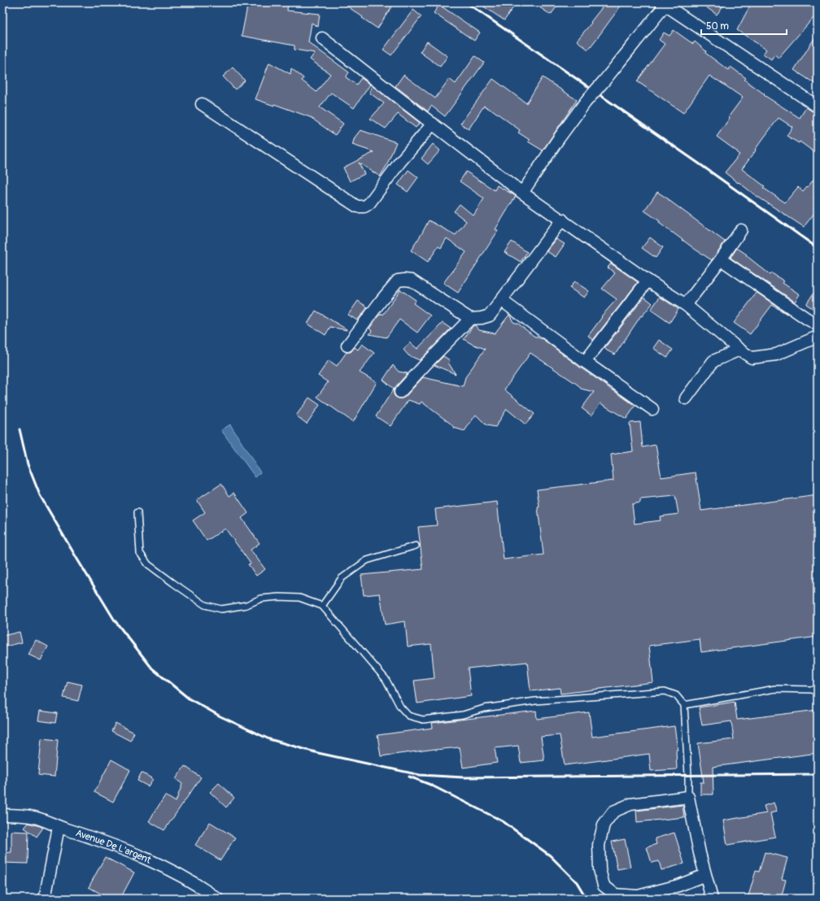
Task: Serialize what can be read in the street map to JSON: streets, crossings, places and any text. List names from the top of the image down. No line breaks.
{"streets":{"street":["Avenue De L'argent"]},"scale_bar":"50 m"}
